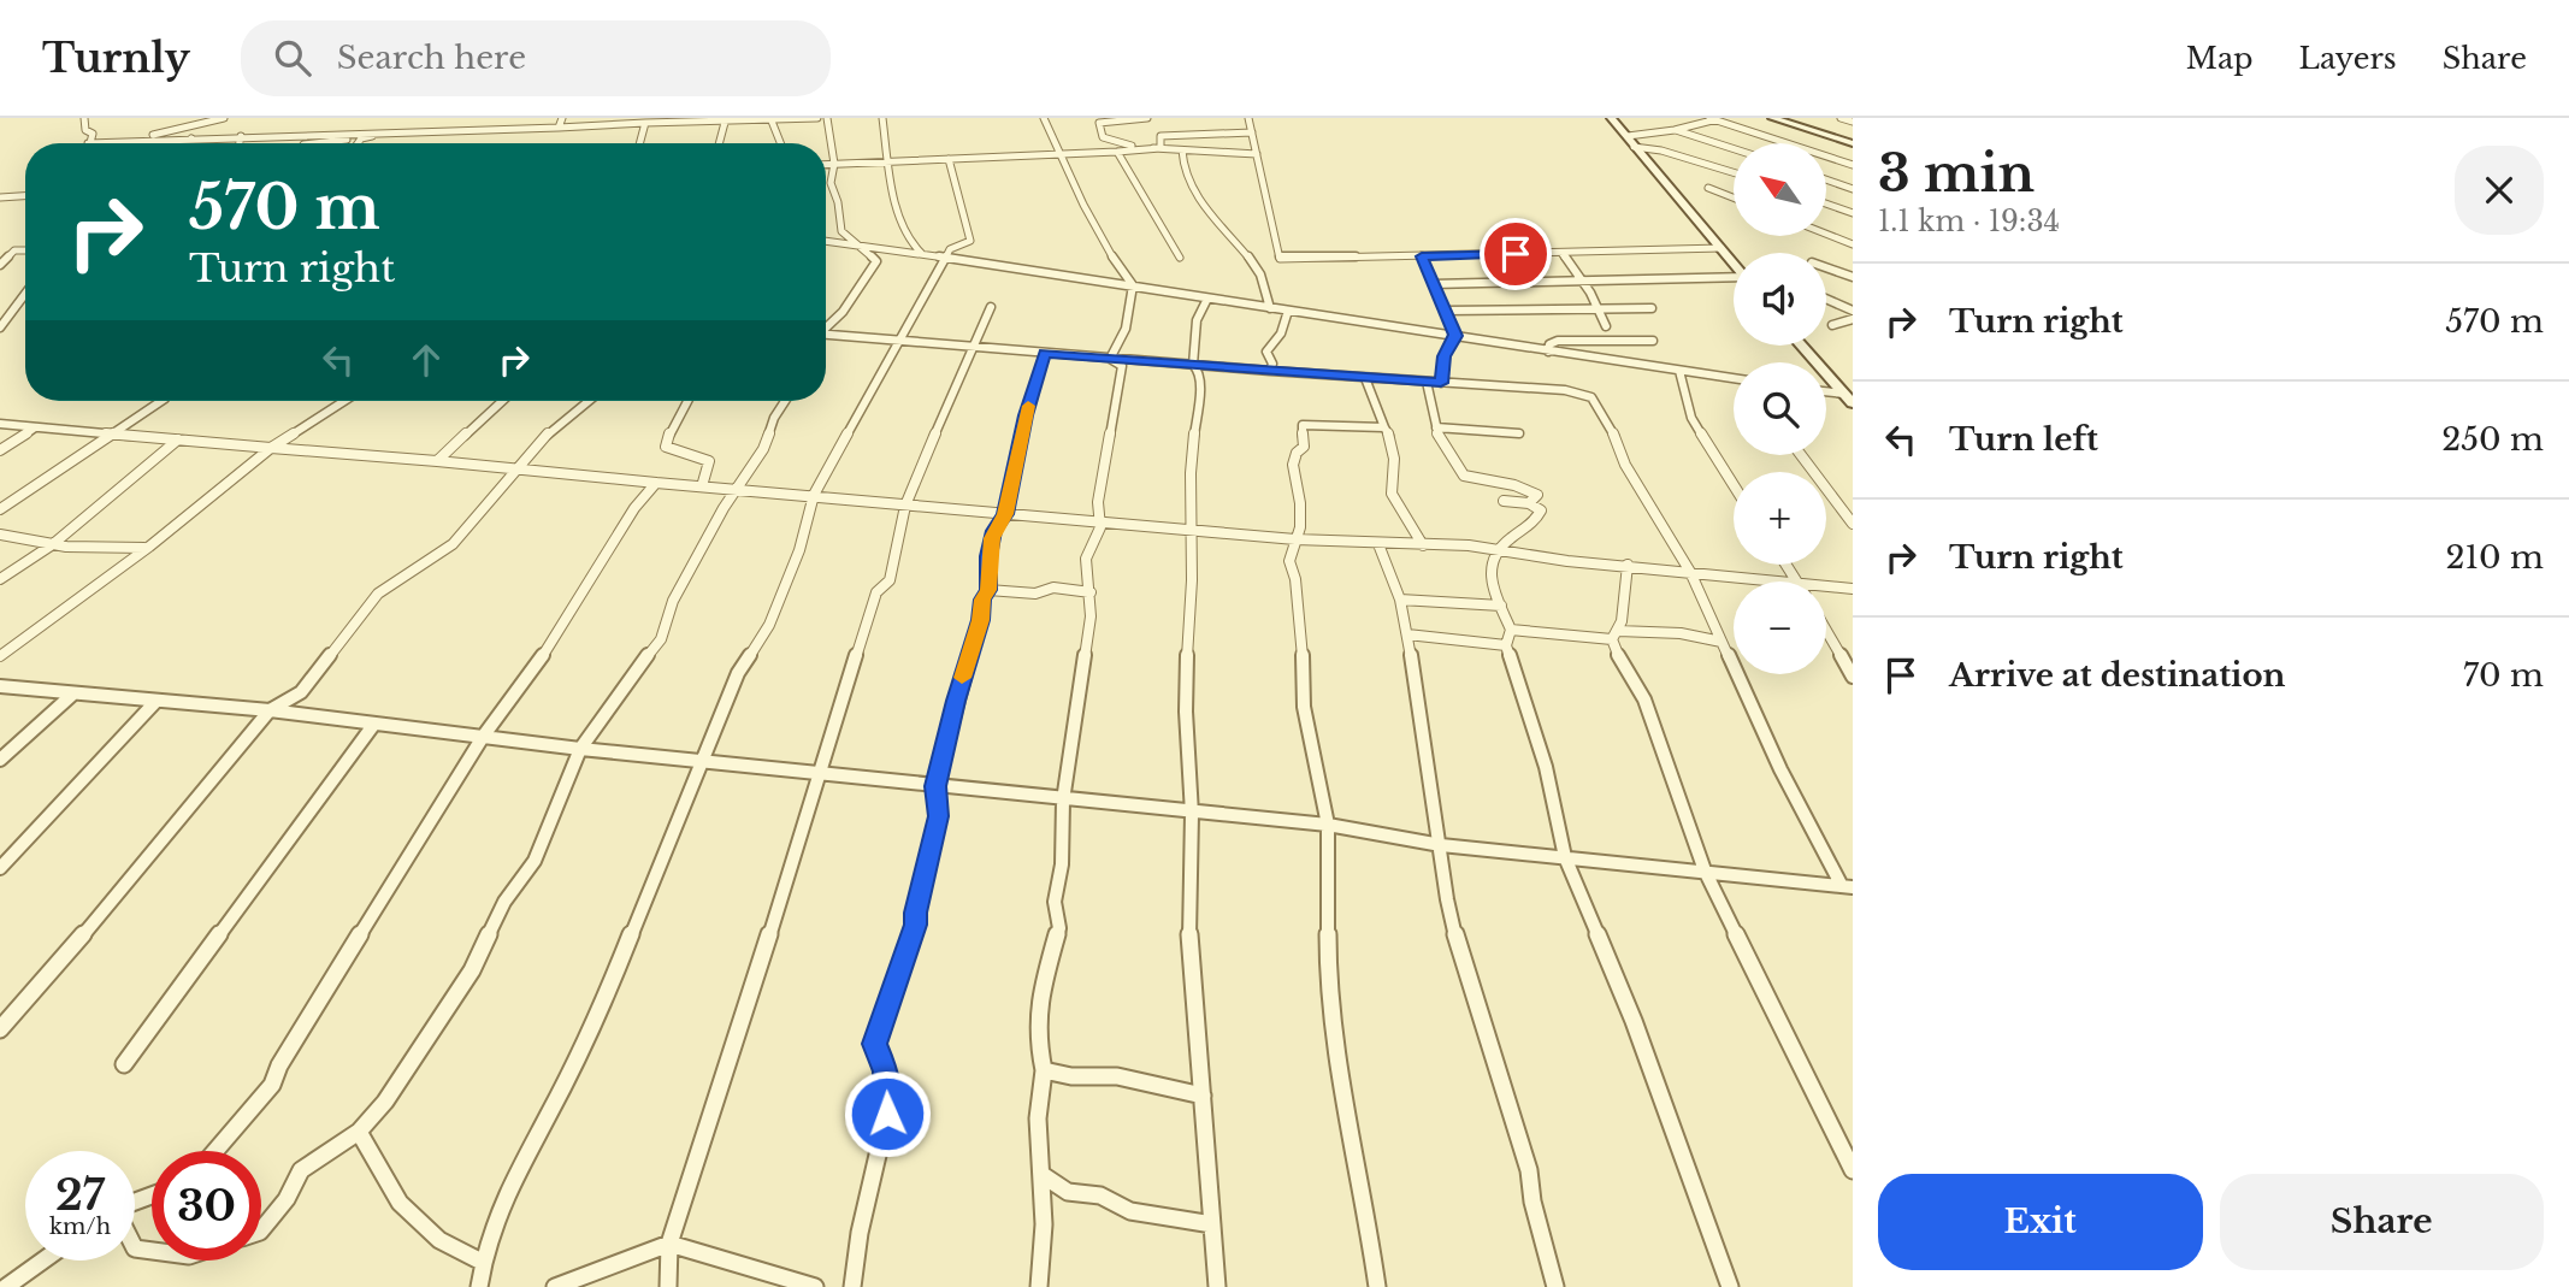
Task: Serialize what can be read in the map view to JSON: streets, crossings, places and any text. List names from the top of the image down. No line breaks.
{"north":"top left","page":{"header":"Turnly","search":"Search here","nav":["Map","Layers","Share"],"heading":["3 min","1.1 km · 19:34"],"map_buttons":["+","−"],"turn":["570 m","Turn right"],"list":[{"name":"Turn right","value":"570 m"},{"name":"Turn left","value":"250 m"},{"name":"Turn right","value":"210 m"},{"name":"Arrive at destination","value":"70 m"}],"speed":"27 km/h","limit":"30","buttons":["Exit","Share"]}}
